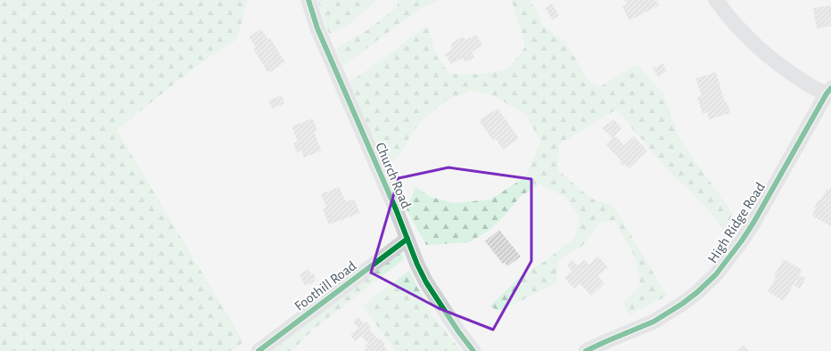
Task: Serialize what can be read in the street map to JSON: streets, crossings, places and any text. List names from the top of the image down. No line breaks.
{"streets":{"street":["Church Road","High Ridge Road","Foothill Road"]},"crossings":[["Church Road","Foothill Road"]]}
